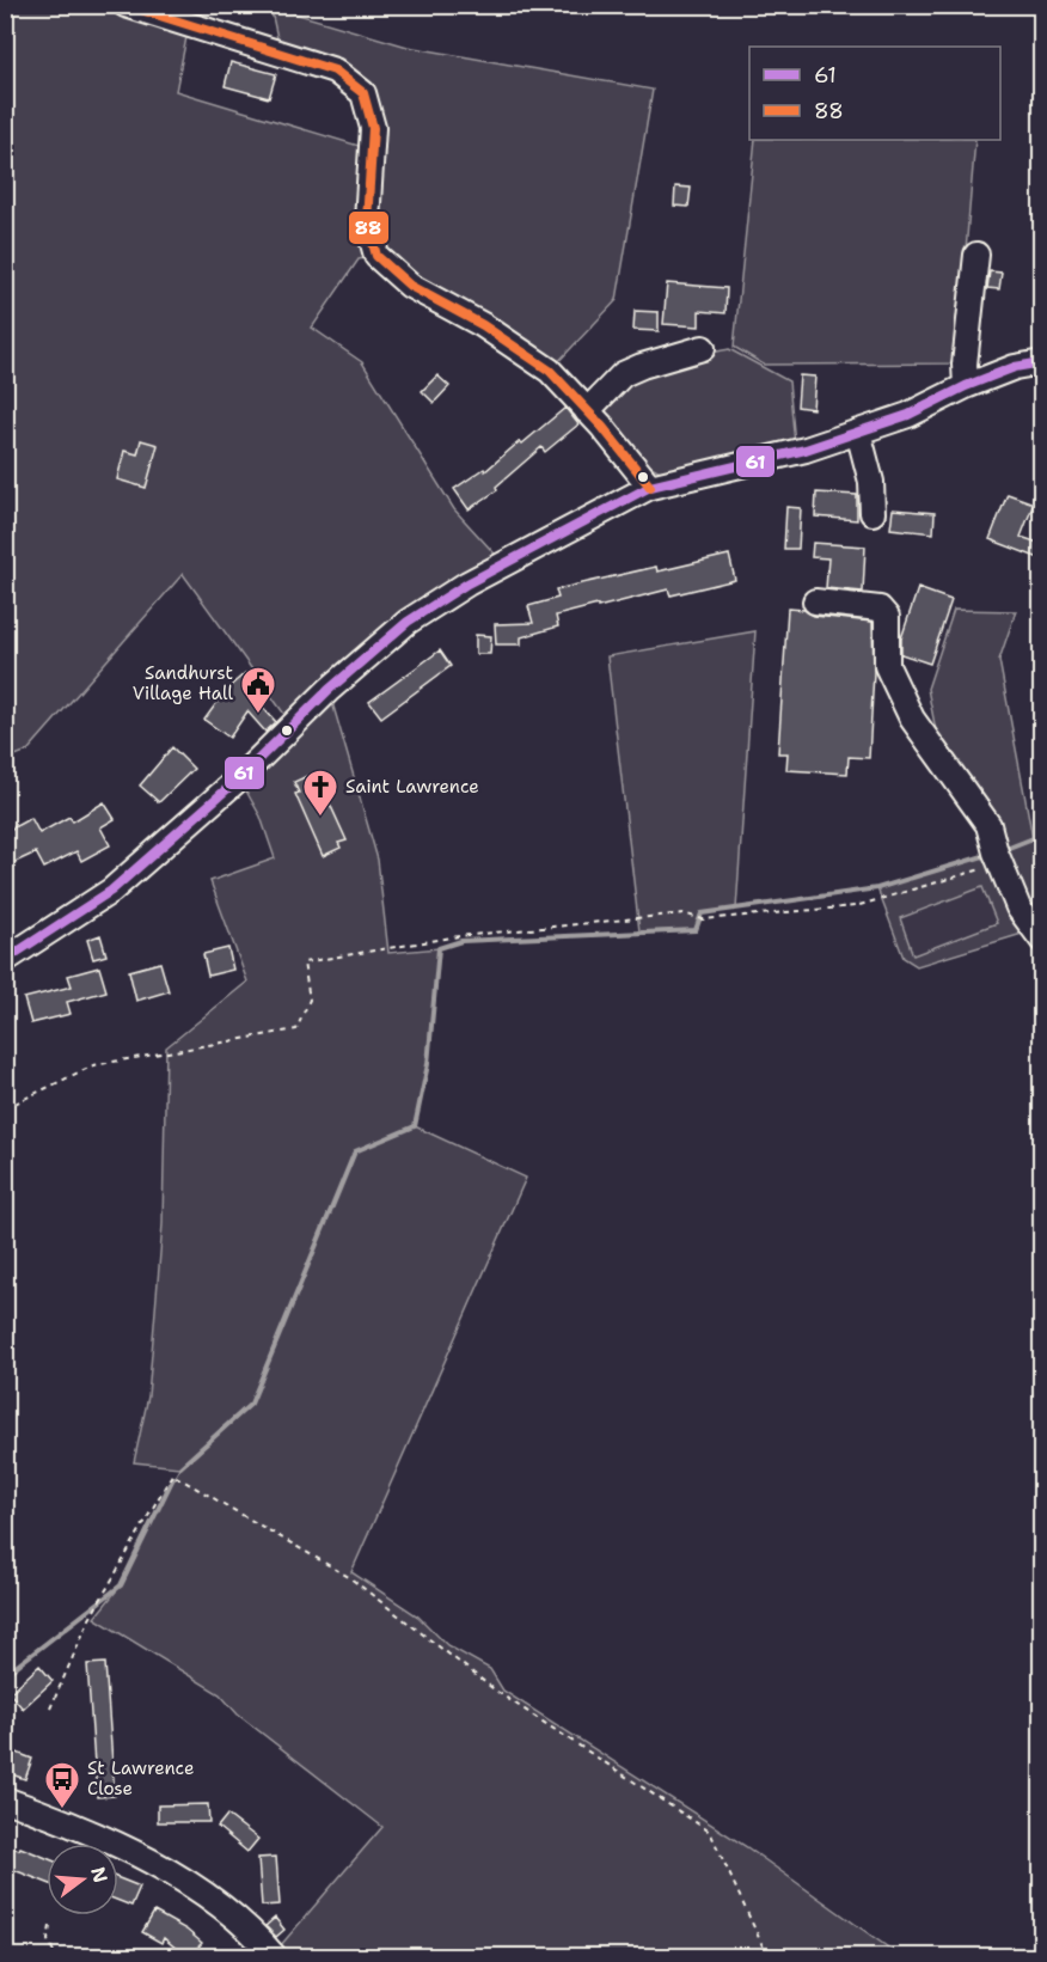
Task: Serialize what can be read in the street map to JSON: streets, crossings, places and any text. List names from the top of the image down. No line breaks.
{"places":{"public building":["Sandhurst Village Hall"],"church":["Saint Lawrence"],"bus stop":["St Lawrence Close"]},"lines":["transit line 88","transit line 61"],"legend":["61","88"],"north":"right"}
